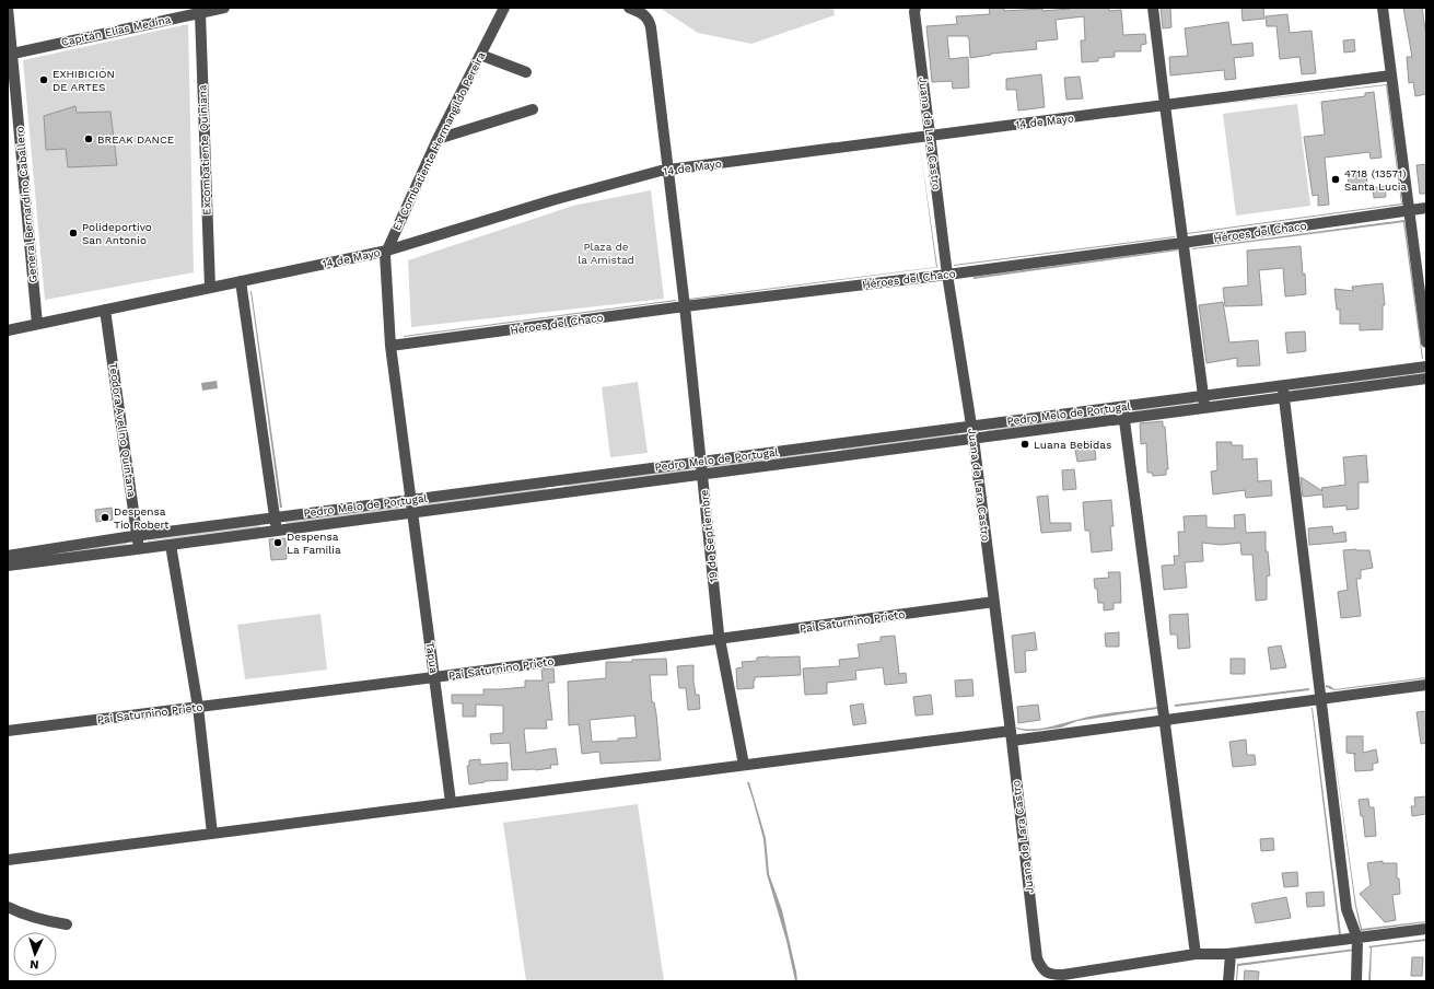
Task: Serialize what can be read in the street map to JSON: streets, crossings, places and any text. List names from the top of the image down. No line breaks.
{"streets":{"street":["Capitán Elias Medina","14 de Mayo","Juana de Lara Castro","Ex Combatiente Hermangildo Pereira","Excombatiente Quiniana","General Bernardino Caballero","Héroes del Chaco","Pedro Melo de Portugal","Teodora Avelino Quintana","19 de Septiembre","Pai Saturnino Prieto","Tapua"]},"crossings":[["Capitán Elias Medina","Excombatiente Quiniana"],["Capitán Elias Medina","General Bernardino Caballero"],["14 de Mayo","Juana de Lara Castro"],["14 de Mayo","Ex Combatiente Hermangildo Pereira"],["14 de Mayo","Excombatiente Quiniana"],["14 de Mayo","General Bernardino Caballero"],["14 de Mayo","Teodora Avelino Quintana"],["14 de Mayo","19 de Septiembre"],["Juana de Lara Castro","Héroes del Chaco"],["Juana de Lara Castro","Pedro Melo de Portugal"],["Juana de Lara Castro","Pai Saturnino Prieto"],["Ex Combatiente Hermangildo Pereira","Héroes del Chaco"],["Ex Combatiente Hermangildo Pereira","Pedro Melo de Portugal"],["Ex Combatiente Hermangildo Pereira","Tapua"],["Héroes del Chaco","19 de Septiembre"],["Pedro Melo de Portugal","Teodora Avelino Quintana"],["Pedro Melo de Portugal","19 de Septiembre"],["Pedro Melo de Portugal","Tapua"],["19 de Septiembre","Pai Saturnino Prieto"],["Pai Saturnino Prieto","Tapua"]],"parks":["Plaza de la Amistad"],"places":["EXHIBICIÓN DE ARTES","BREAK DANCE","4718 (13571) Santa Lucia","Polideportivo San Antonio","Luana Bebidas","Despensa Tio Robert","Despensa La Familia"],"north":"bottom"}
